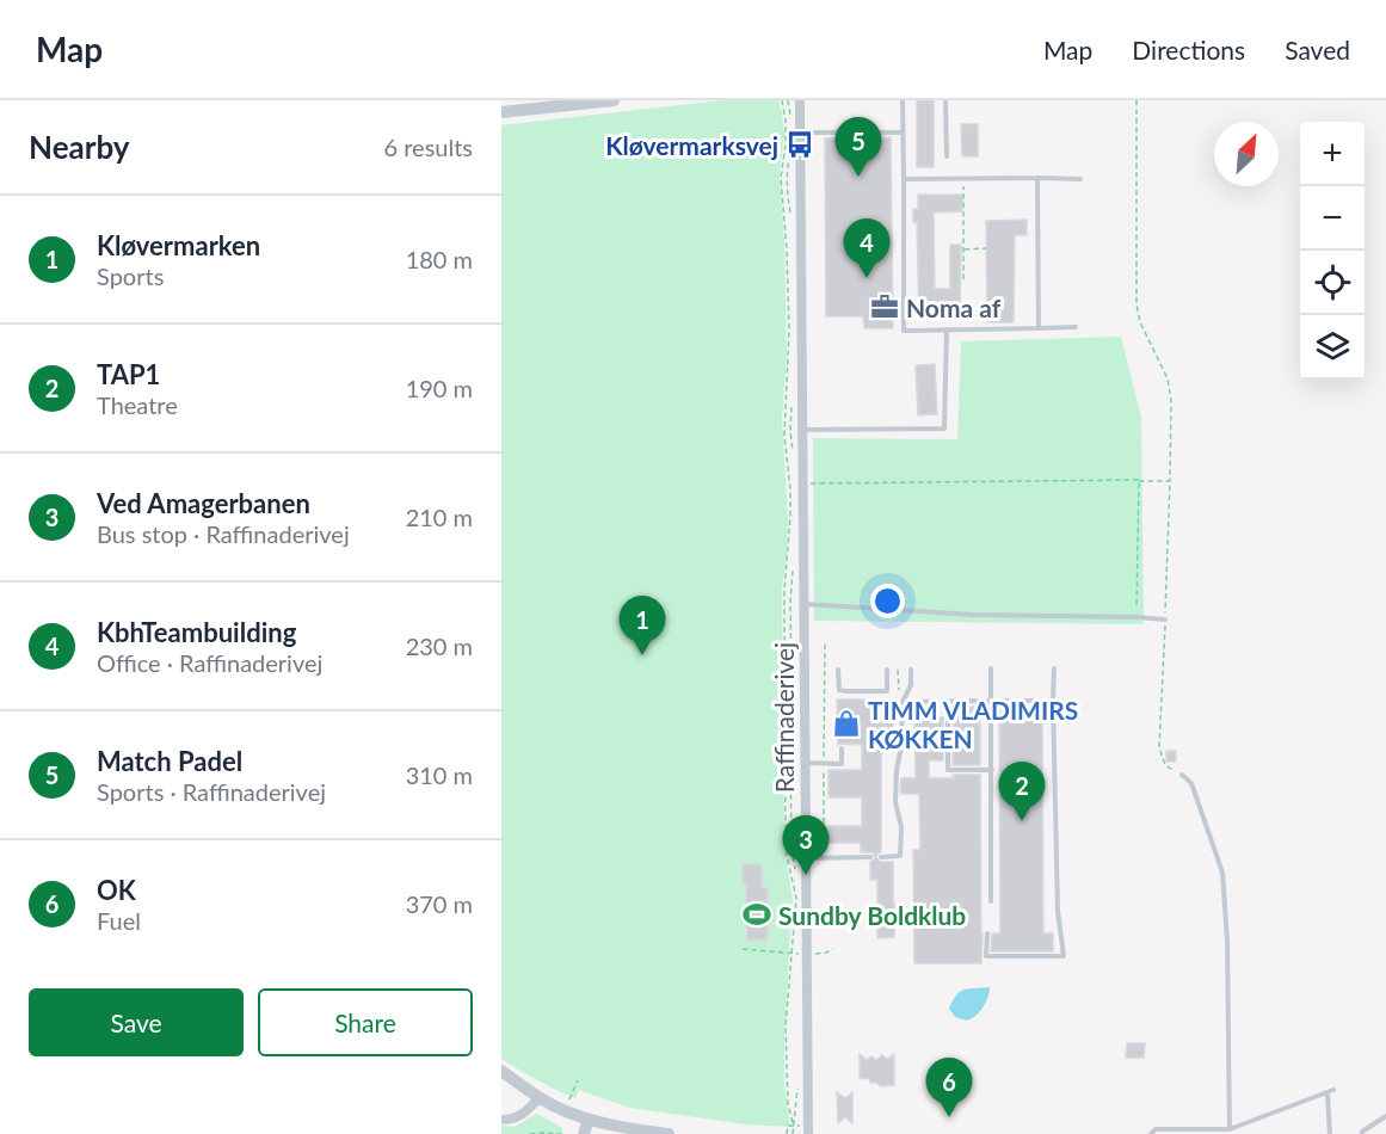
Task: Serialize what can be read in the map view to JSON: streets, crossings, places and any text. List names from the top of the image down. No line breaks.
{"streets":{"street":["Raffinaderivej"]},"places":{"bus stop":["Kløvermarksvej"],"office":["Noma af"],"shop":["TIMM VLADIMIRS KØKKEN"],"sports":["Sundby Boldklub"]},"north":"top right","page":{"header":"Map","nav":["Map","Directions","Saved"],"heading":["Nearby","6 results"],"pins":["5","4","1","2","3","6"],"map_buttons":["+","−"],"list":[{"mark":"1","name":"Kløvermarken","note":"Sports","value":"180 m"},{"mark":"2","name":"TAP1","note":"Theatre","value":"190 m"},{"mark":"3","name":"Ved Amagerbanen","note":"Bus stop · Raffinaderivej","value":"210 m"},{"mark":"4","name":"KbhTeambuilding","note":"Office · Raffinaderivej","value":"230 m"},{"mark":"5","name":"Match Padel","note":"Sports · Raffinaderivej","value":"310 m"},{"mark":"6","name":"OK","note":"Fuel","value":"370 m"}],"buttons":["Save","Share"]}}
